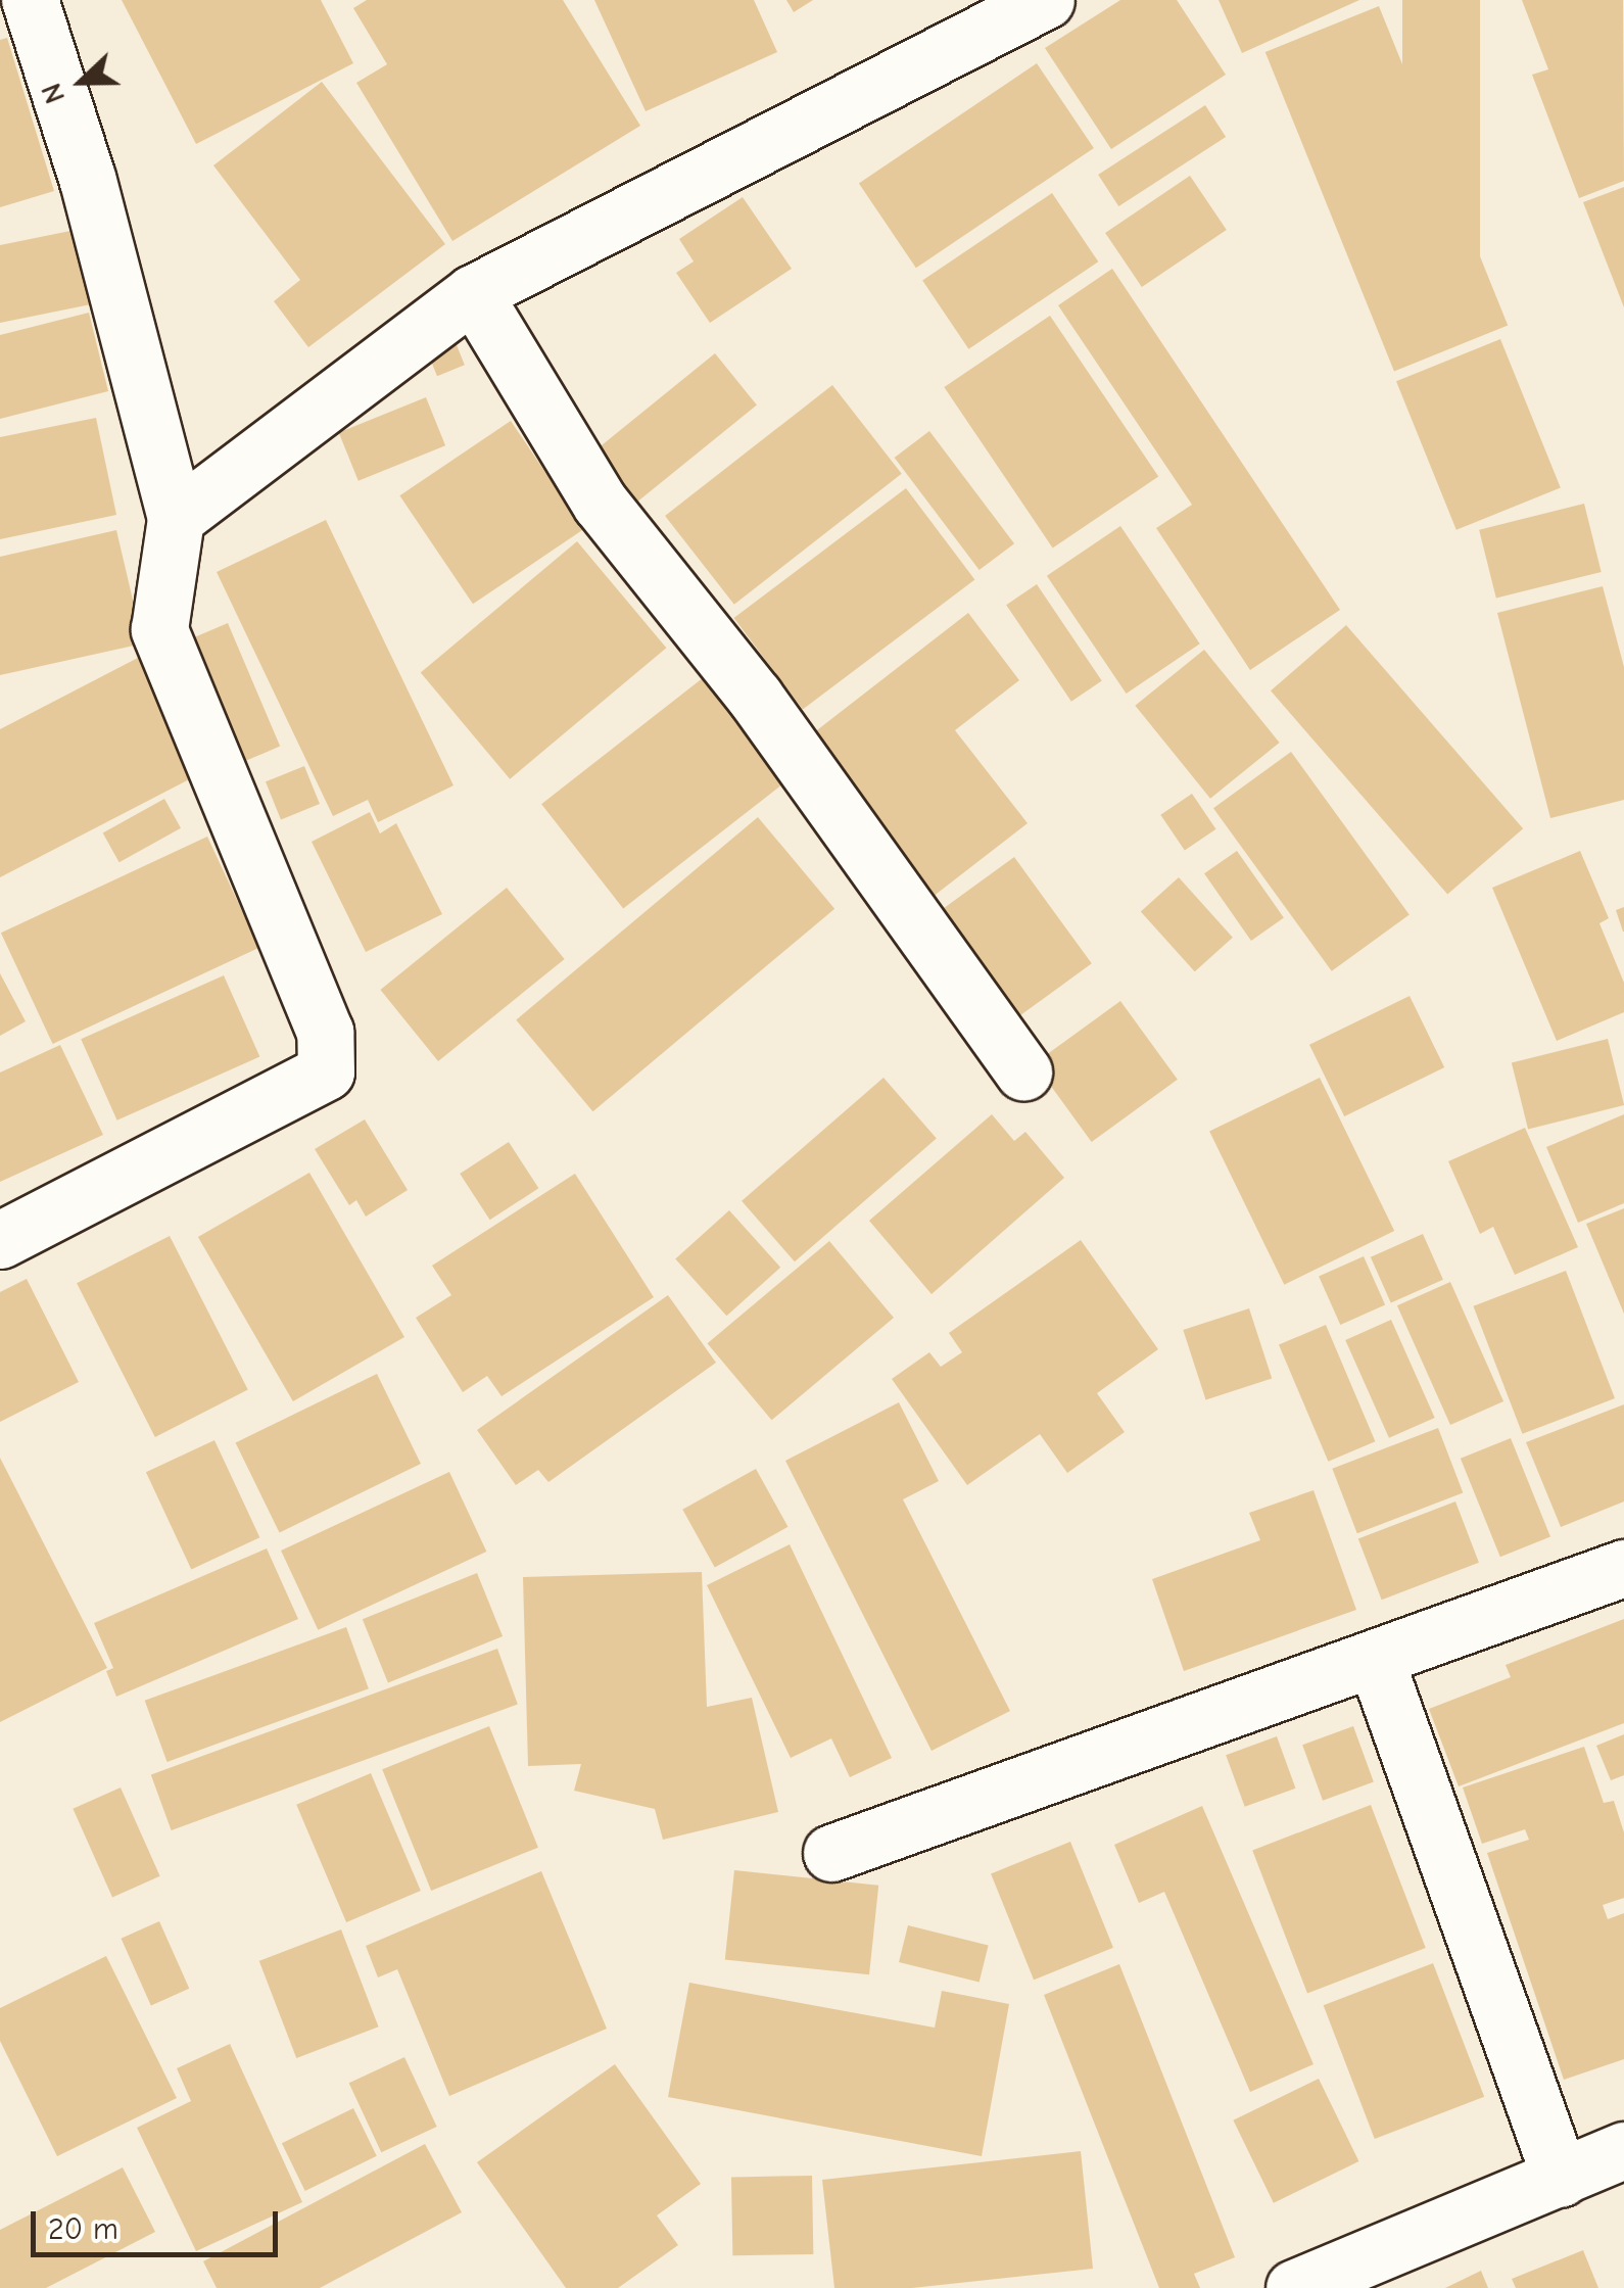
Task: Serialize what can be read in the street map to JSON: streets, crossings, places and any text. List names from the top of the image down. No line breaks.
{"scale_bar":"20 m","north":"left"}
